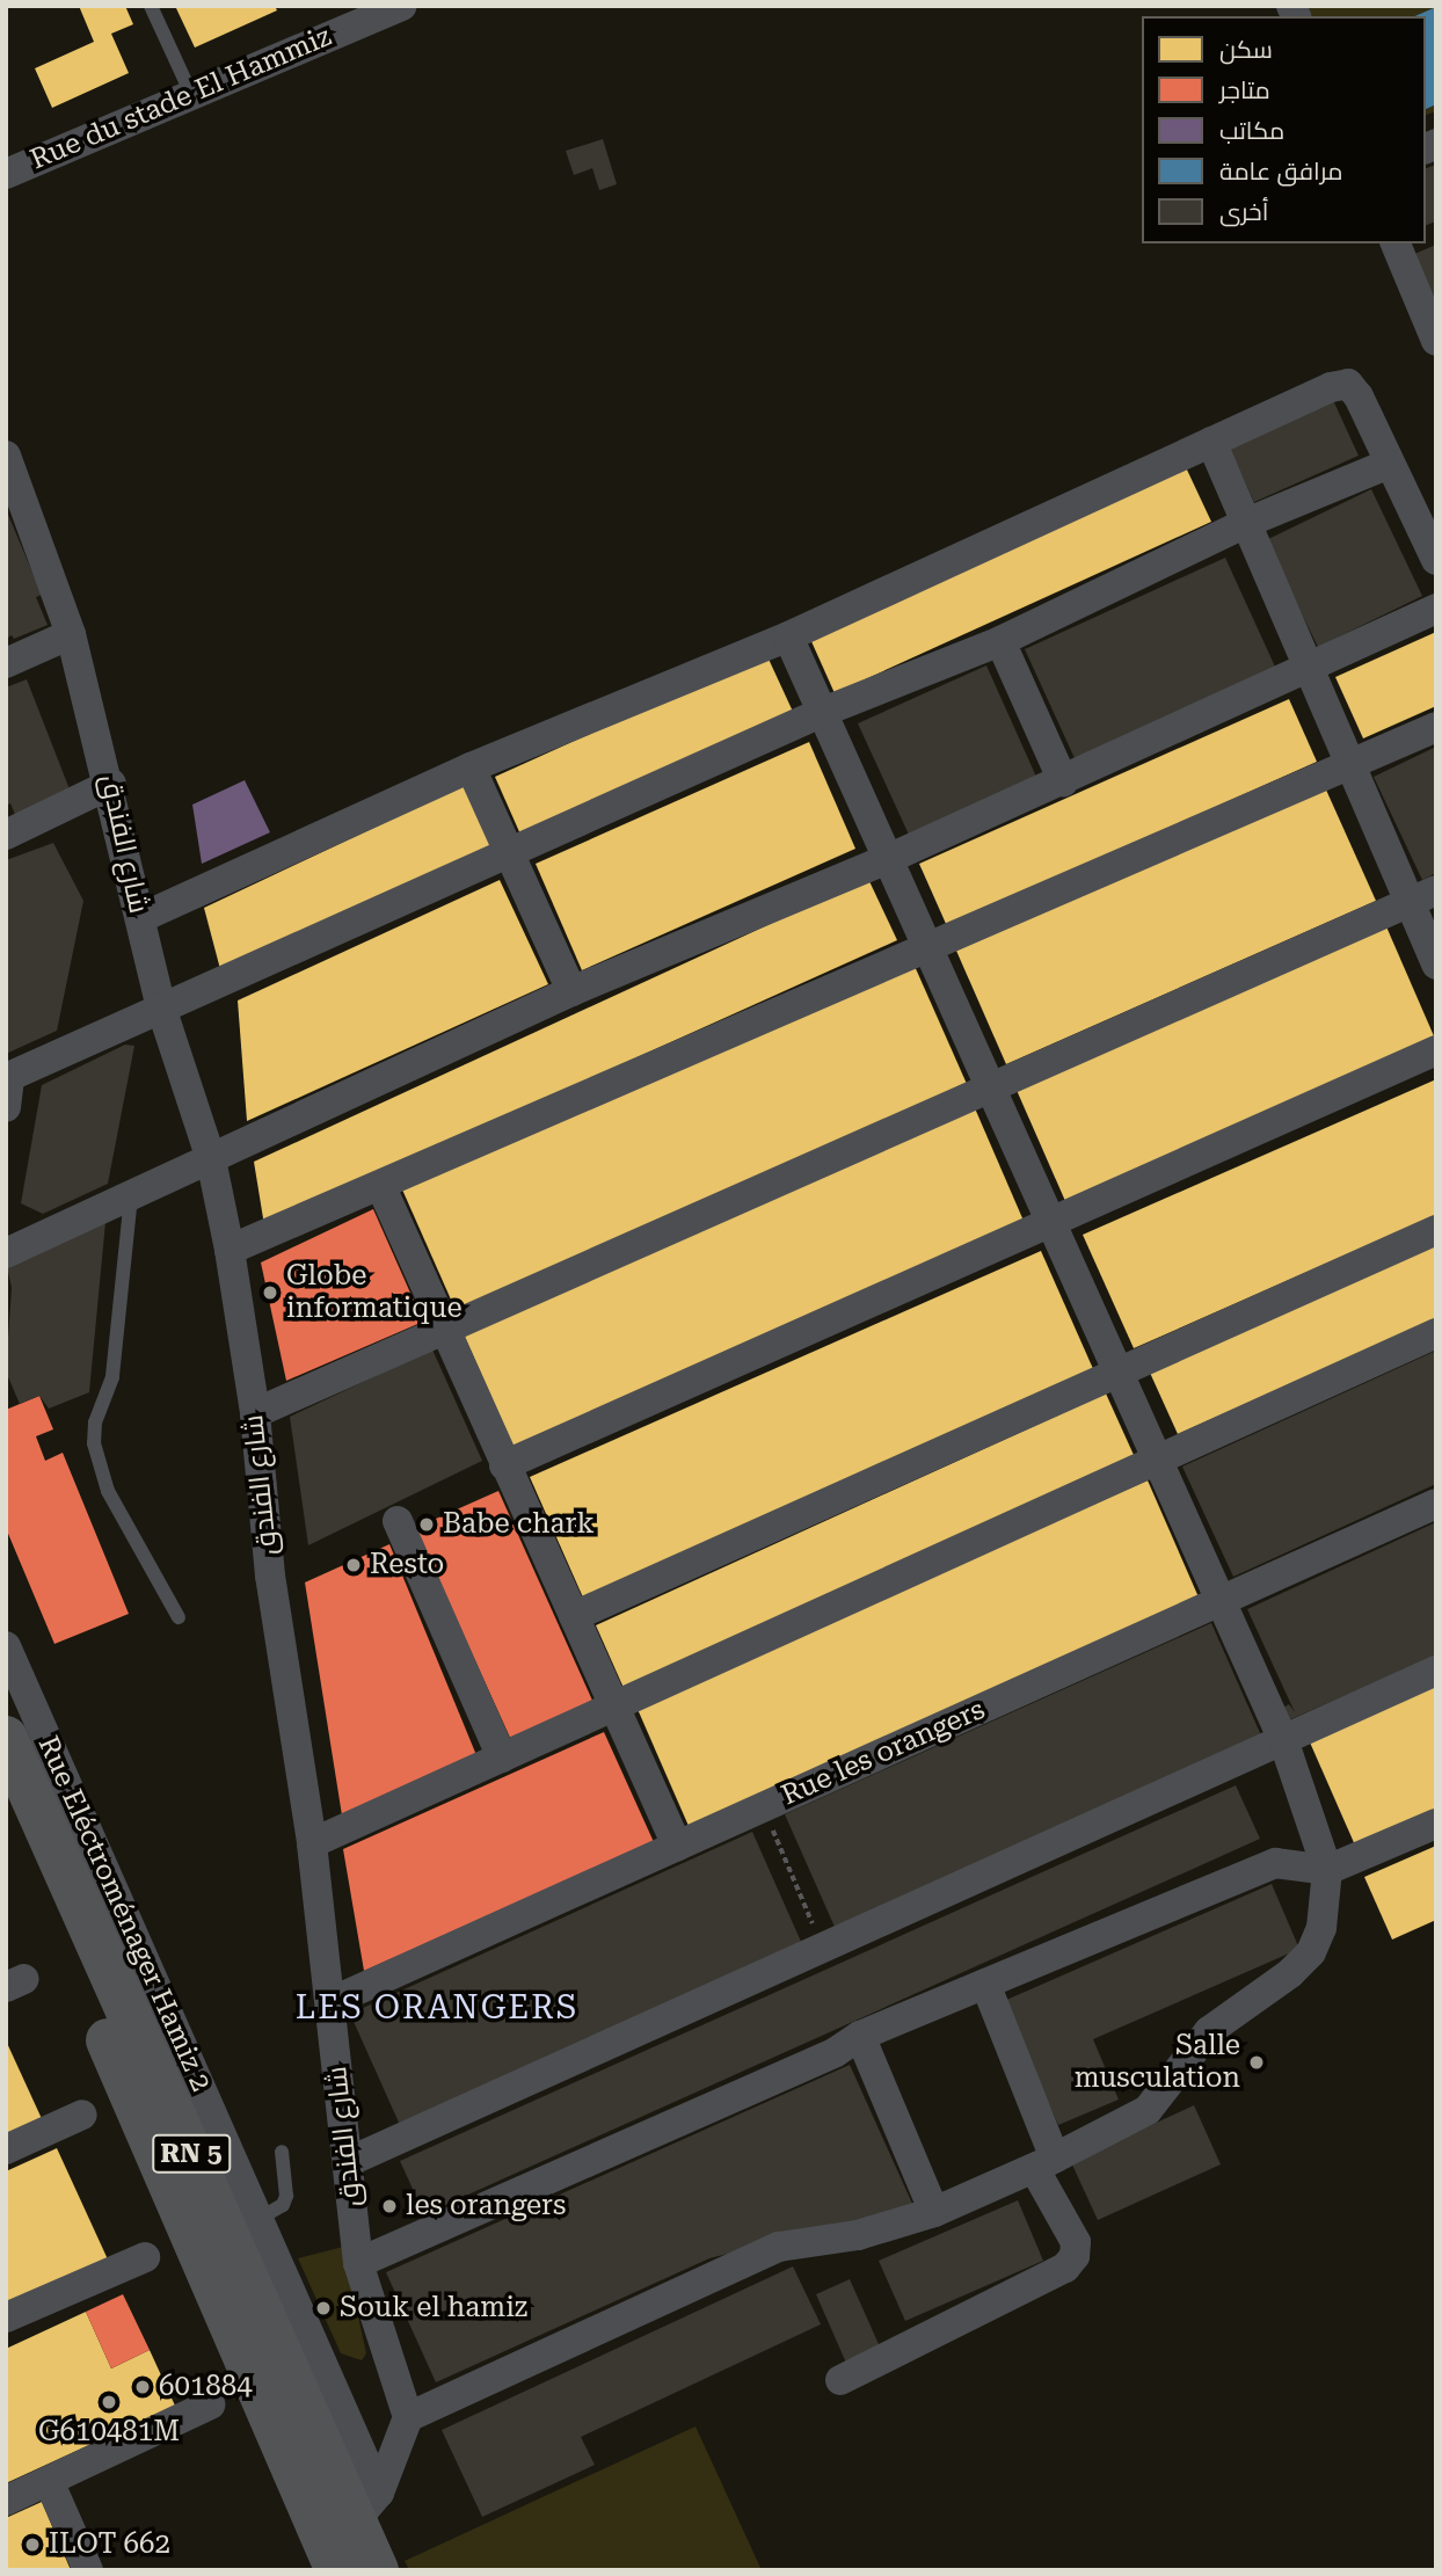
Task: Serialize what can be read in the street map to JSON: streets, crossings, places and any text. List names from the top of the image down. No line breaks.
{"streets":{"highway":["RN 5"],"street":["Rue du stade El Hammiz","شارع الفندق","Rue les orangers","Rue Eléctroménager Hamiz 2"]},"crossings":[["شارع الفندق","Rue les orangers"],["Rue Eléctroménager Hamiz 2","RN 5"]],"districts":["LES ORANGERS"],"places":["Globe informatique","Babe chark","Resto","Salle musculation","les orangers","Souk el hamiz","601884","G610481M","ILOT 662"],"legend":["سكن","متاجر","مكاتب","مرافق عامة","أخرى"]}
